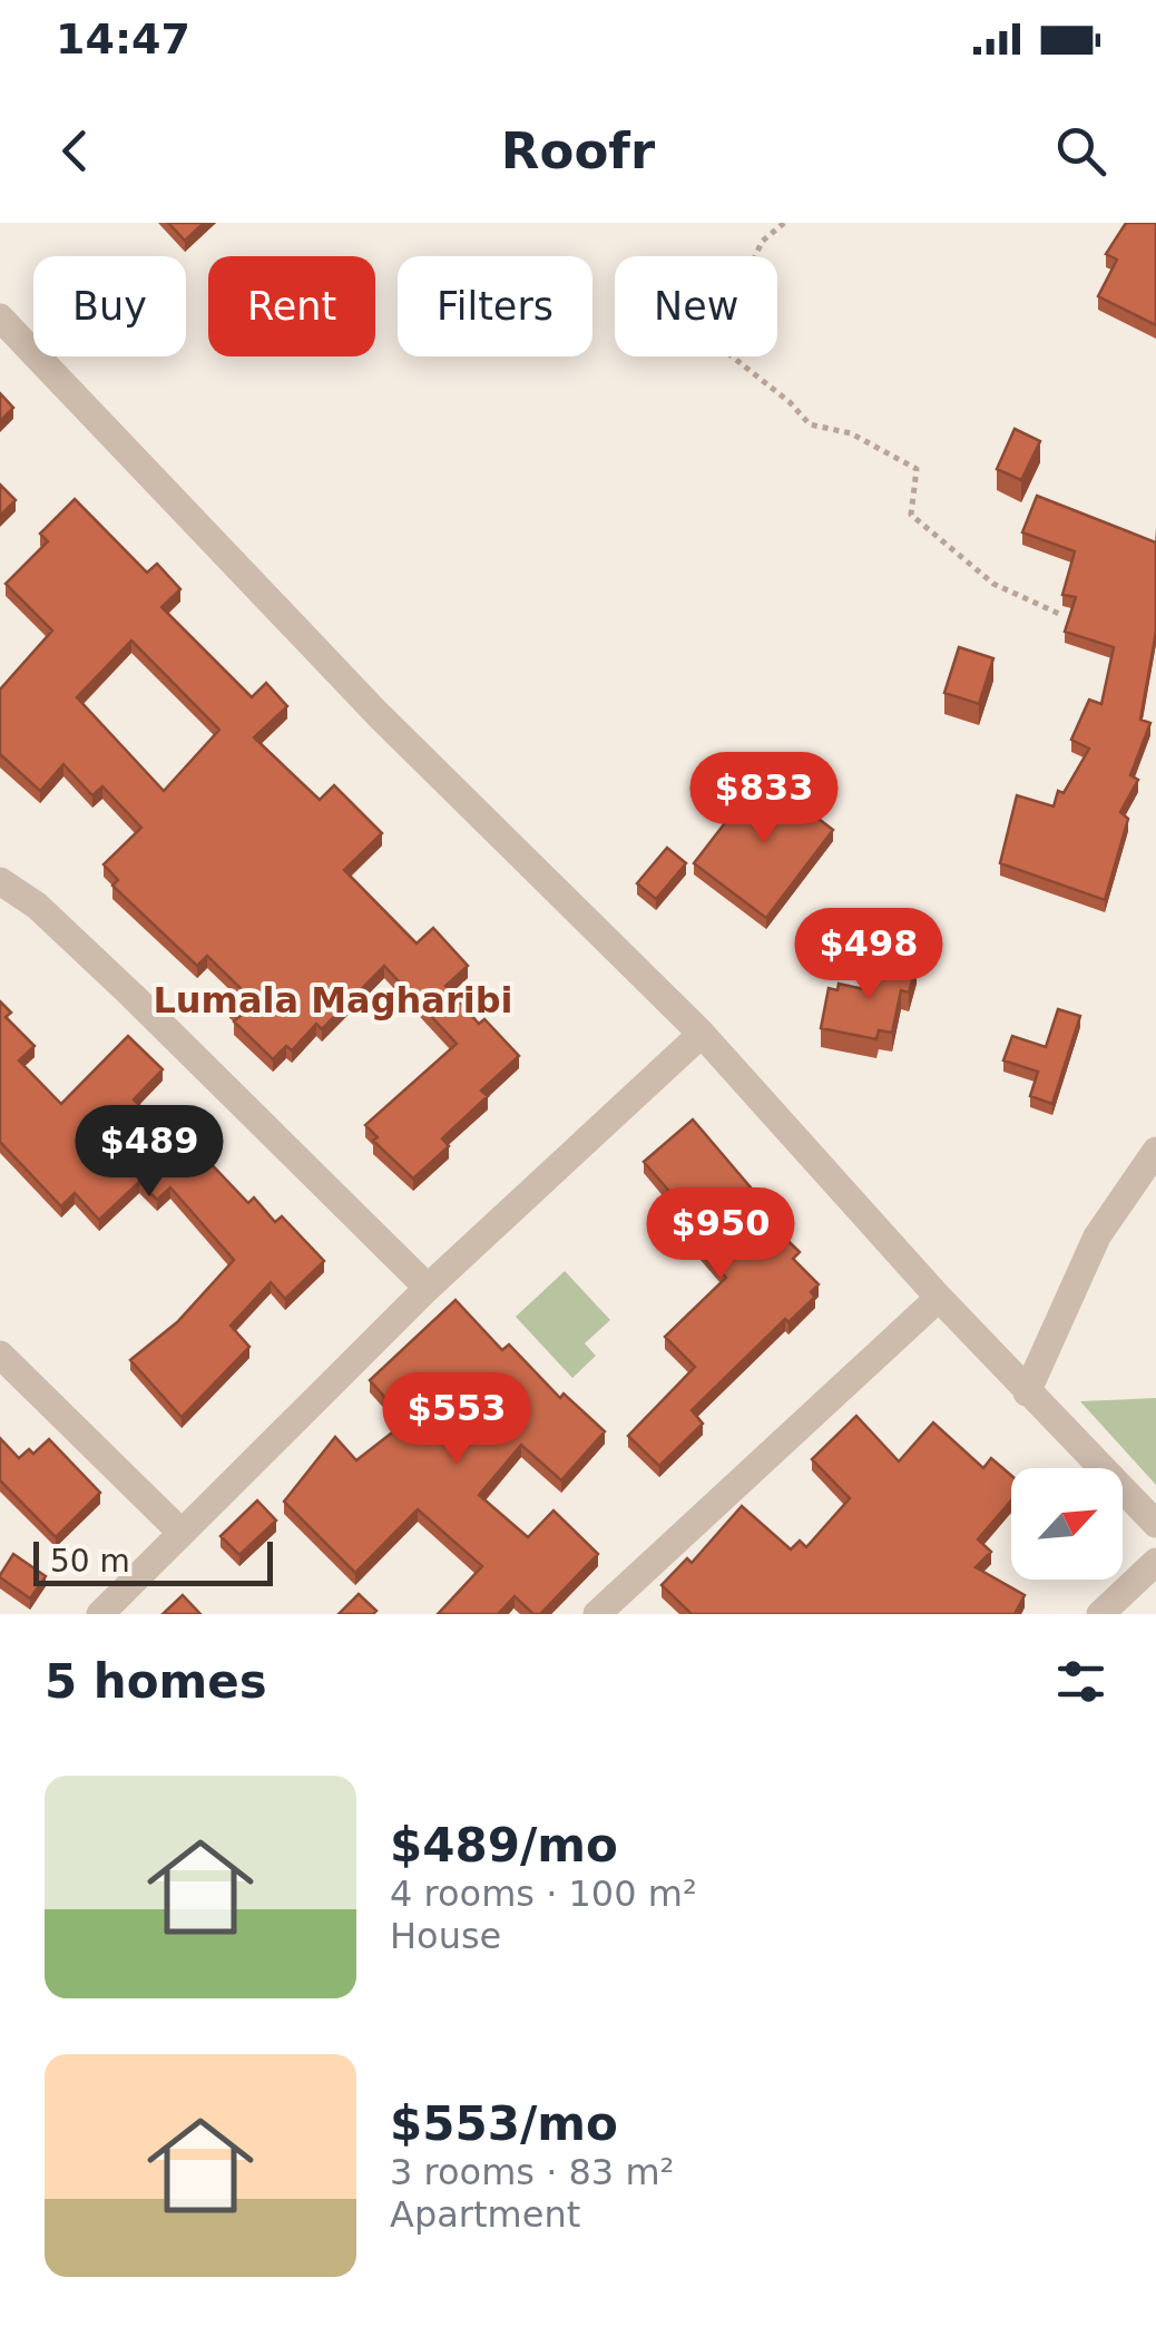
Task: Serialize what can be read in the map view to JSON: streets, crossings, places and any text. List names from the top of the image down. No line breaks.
{"districts":["Lumala Magharibi"],"scale_bar":"50 m","north":"top right","page":{"status":"14:47","header":"Roofr","chip":["Buy","Rent","Filters","New"],"price":["$833","$498","$489","$950","$553"],"scale":"50 m","heading":"5 homes","list":[{"name":"$489/mo","note":"4 rooms · 100 m² · House"},{"name":"$553/mo","note":"3 rooms · 83 m² · Apartment"}]}}
